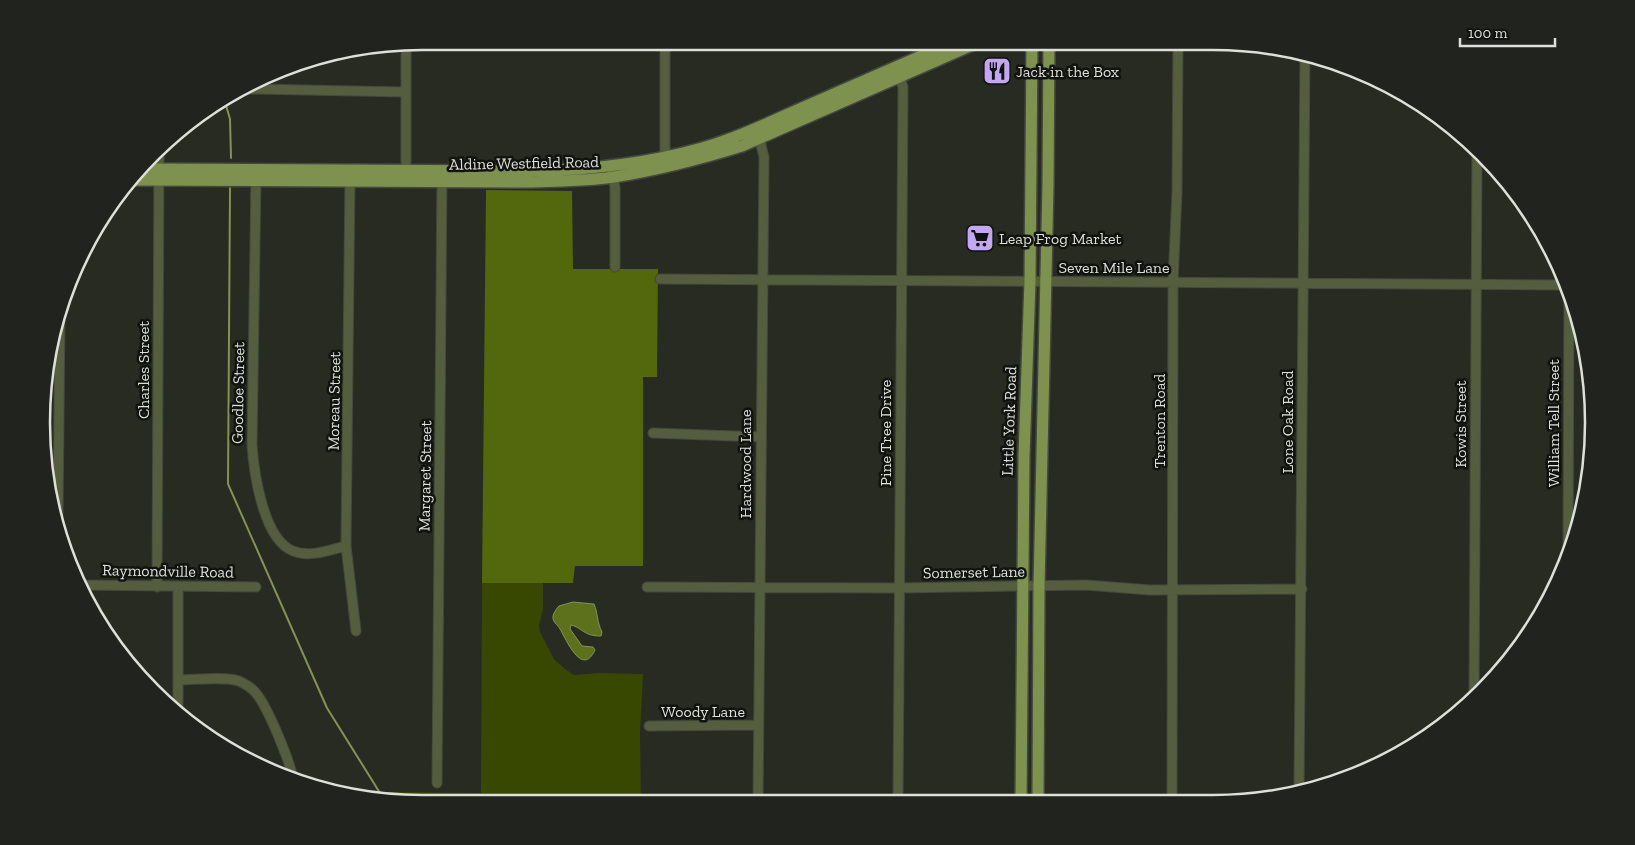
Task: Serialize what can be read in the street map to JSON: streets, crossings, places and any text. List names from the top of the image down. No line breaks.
{"streets":{"main road":["Aldine Westfield Road","Little York Road"],"street":["Seven Mile Lane","Charles Street","Goodloe Street","Moreau Street","Trenton Road","Lone Oak Road","William Tell Street","Kowis Street","Pine Tree Drive","Hardwood Lane","Margaret Street","Raymondville Road","Somerset Lane","Woody Lane"]},"crossings":[["Aldine Westfield Road","Charles Street"],["Aldine Westfield Road","Goodloe Street"],["Aldine Westfield Road","Moreau Street"],["Aldine Westfield Road","Pine Tree Drive"],["Aldine Westfield Road","Hardwood Lane"],["Aldine Westfield Road","Margaret Street"],["Seven Mile Lane","Little York Road"],["Seven Mile Lane","Trenton Road"],["Seven Mile Lane","Lone Oak Road"],["Seven Mile Lane","Kowis Street"],["Seven Mile Lane","Pine Tree Drive"],["Seven Mile Lane","Hardwood Lane"],["Charles Street","Raymondville Road"],["Goodloe Street","Moreau Street"],["Little York Road","Somerset Lane"],["Trenton Road","Somerset Lane"],["Lone Oak Road","Somerset Lane"],["Pine Tree Drive","Somerset Lane"],["Hardwood Lane","Somerset Lane"],["Hardwood Lane","Woody Lane"]],"places":{"restaurant":["Jack in the Box"],"supermarket":["Leap Frog Market"]},"scale_bar":"100 m"}
